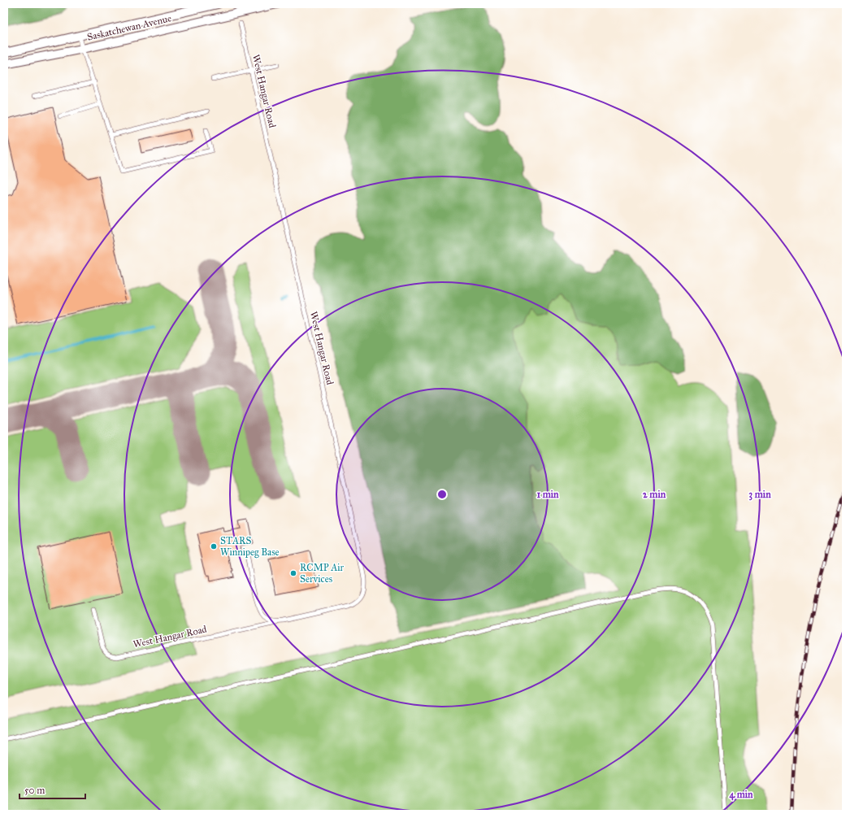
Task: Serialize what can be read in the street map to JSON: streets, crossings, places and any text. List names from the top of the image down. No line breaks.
{"streets":{"street":["Saskatchewan Avenue"],"lane":["West Hangar Road"]},"places":["STARS Winnipeg Base","RCMP Air Services"],"scale_bar":"50 m","rings":["1 min","2 min","3 min","4 min"]}
